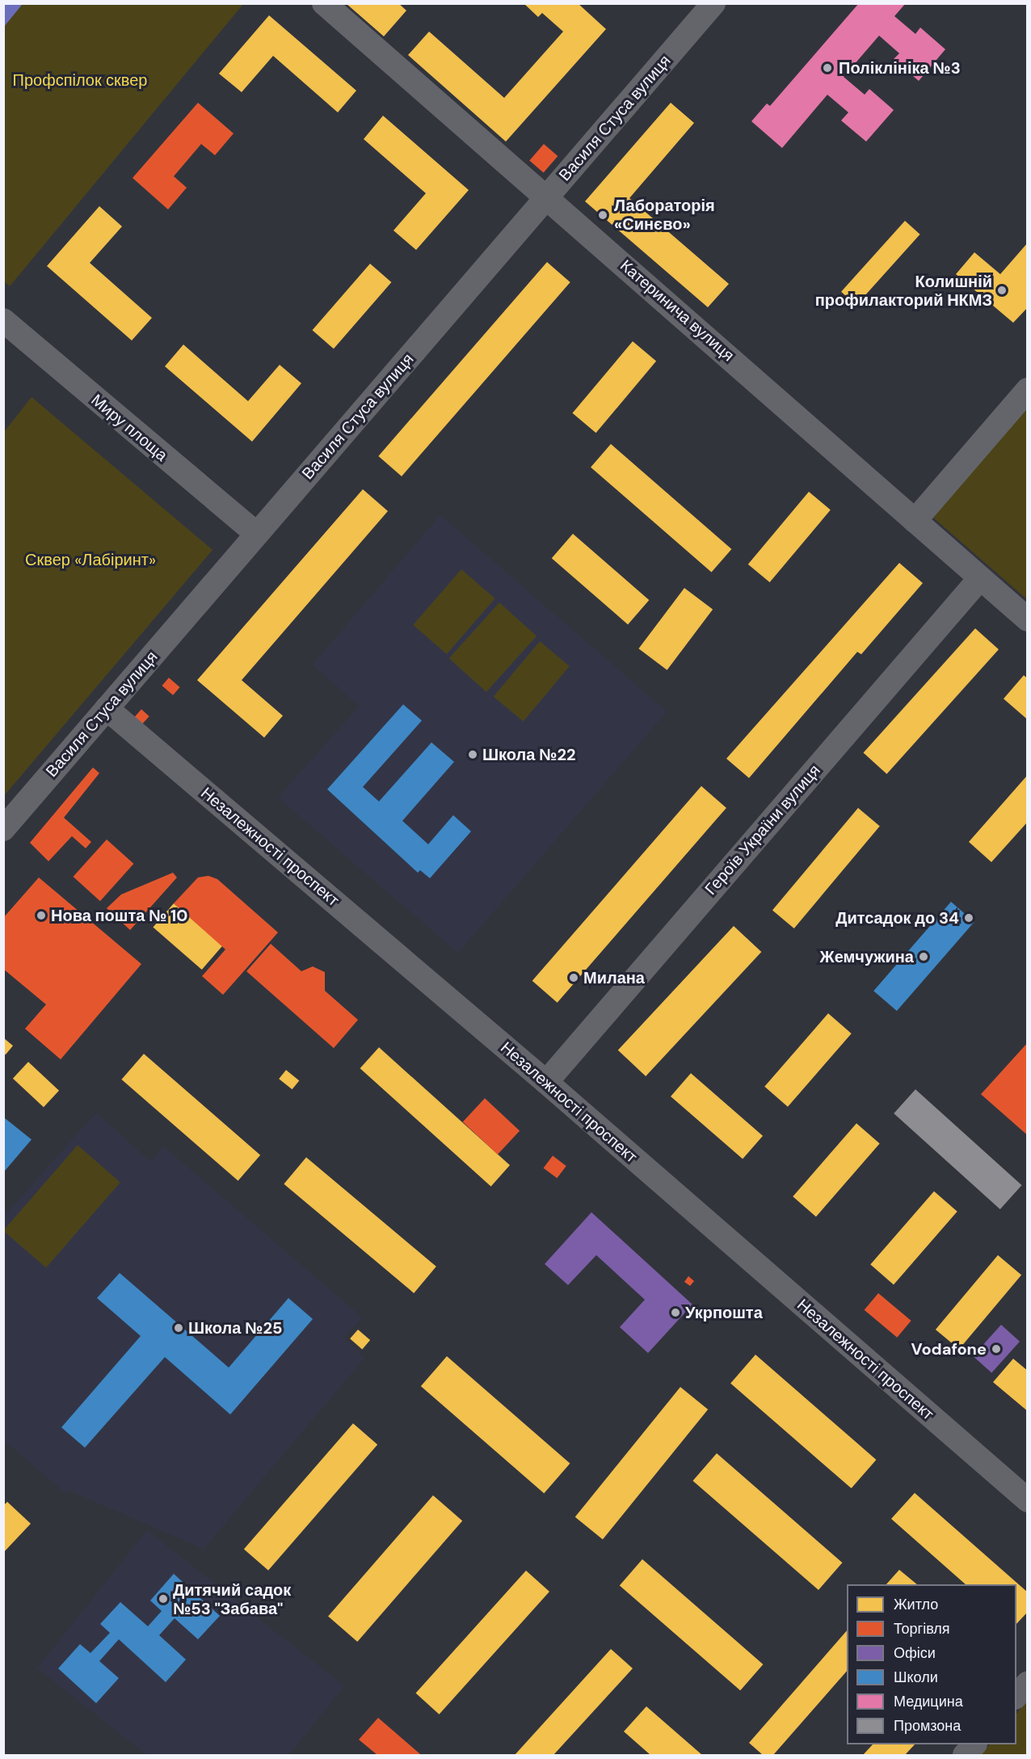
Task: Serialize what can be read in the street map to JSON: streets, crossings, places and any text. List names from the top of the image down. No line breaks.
{"streets":{"street":["Василя Стуса вулиця","Катеринича вулиця","Миру площа","Героїв України вулиця","Незалежності проспект"]},"crossings":[["Василя Стуса вулиця","Катеринича вулиця"],["Василя Стуса вулиця","Миру площа"],["Василя Стуса вулиця","Незалежності проспект"],["Катеринича вулиця","Героїв України вулиця"],["Героїв України вулиця","Незалежності проспект"]],"parks":["Профспілок сквер","Сквер «Лабіринт»"],"places":["Поліклініка №3","Лабораторія «Синєво»","Колишній профилакторий НКМЗ","Школа №22","Нова пошта № 10","Дитсадок до 34","Жемчужина","Милана","Укрпошта","Школа №25","Vodafone","Дитячий садок №53 \"Забава\""],"legend":["Житло","Торгівля","Офіси","Школи","Медицина","Промзона"]}
